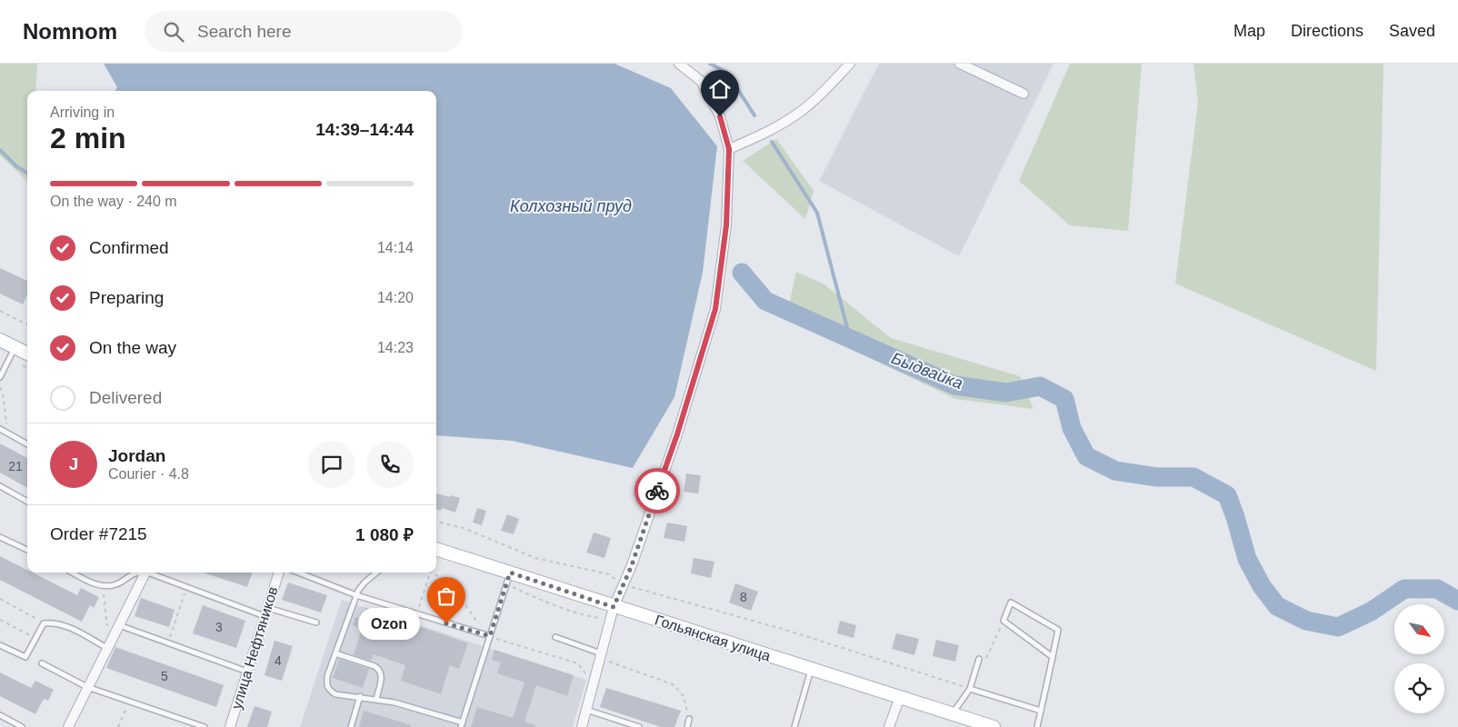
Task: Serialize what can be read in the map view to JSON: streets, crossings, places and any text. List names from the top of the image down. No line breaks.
{"streets":{"main road":["Гольянская улица"],"street":["улица Нефтяников"]},"water":["Колхозный пруд","Быдвайка"],"places":["Ozon"],"house_numbers":["21","8","3","4","5"],"north":"bottom right","page":{"header":"Nomnom","search":"Search here","nav":["Map","Directions","Saved"],"heading":["2 min","Arriving in","14:39–14:44"],"panel":["Jordan","Courier · 4.8","Order #7215","1 080 ₽"],"bar":"On the way · 240 m","list":[["Confirmed","14:14"],["Preparing","14:20"],["On the way","14:23"],"Delivered"],"round":"J","bubble":"Ozon"}}
